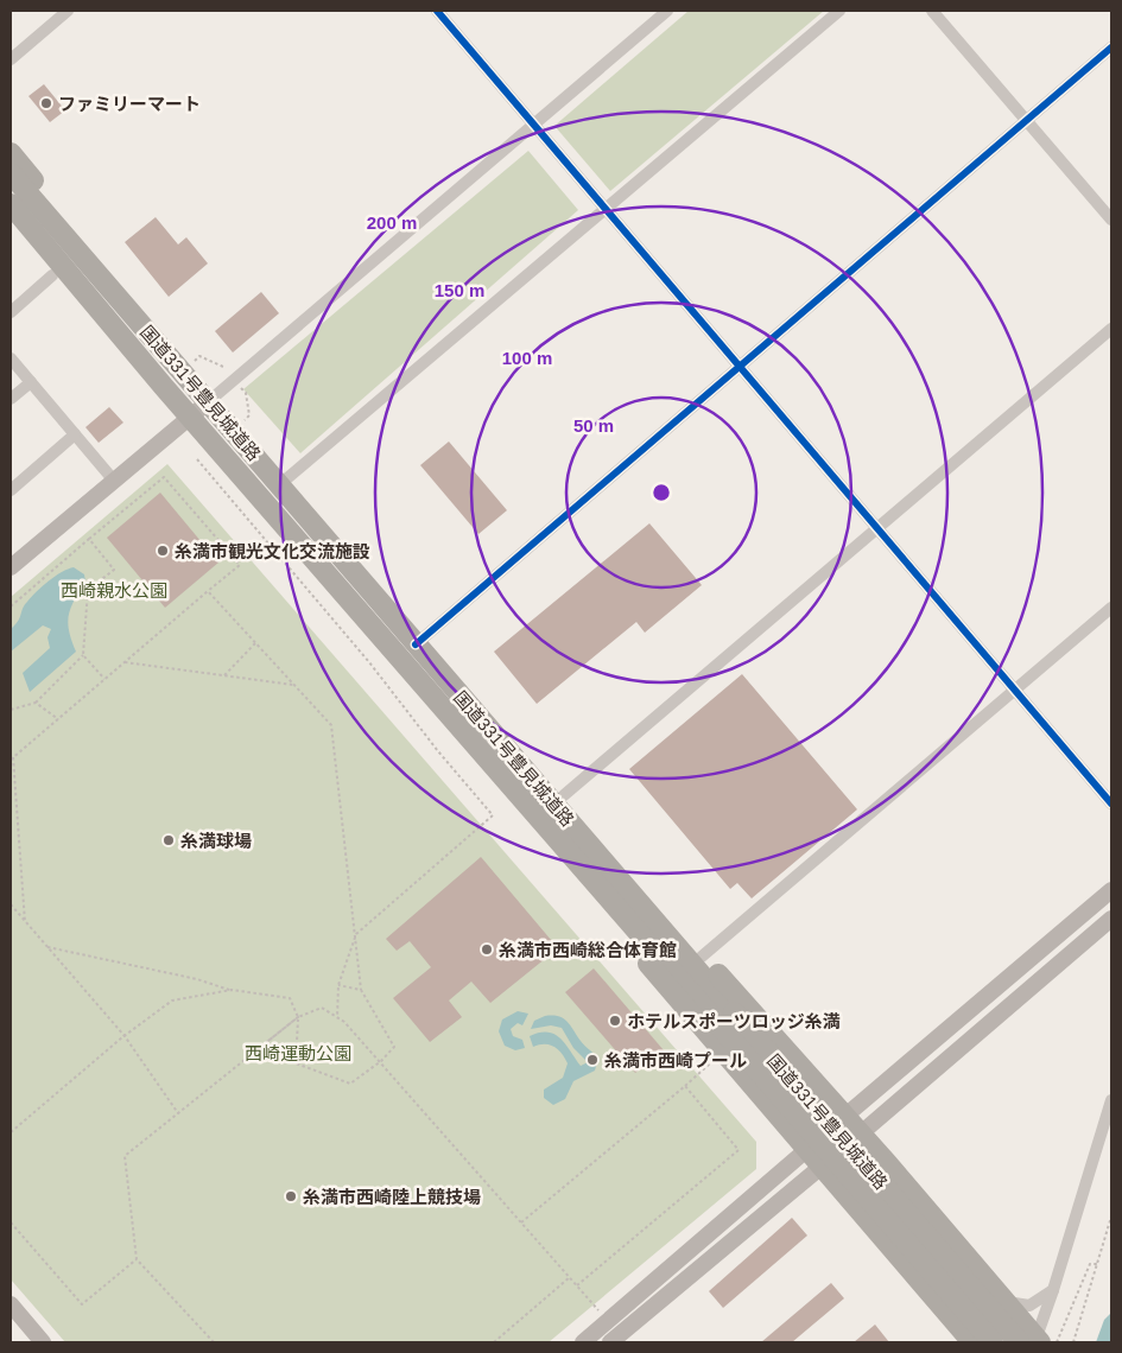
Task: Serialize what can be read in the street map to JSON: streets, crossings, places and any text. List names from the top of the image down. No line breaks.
{"streets":{"highway":["国道331号豊見城道路"]},"parks":["西崎親水公園","西崎運動公園"],"places":["ファミリーマート","糸満市観光文化交流施設","糸満球場","糸満市西崎総合体育館","ホテルスポーツロッジ糸満","糸満市西崎プール","糸満市西崎陸上競技場"],"rings":["200 m","150 m","100 m","50 m"]}
